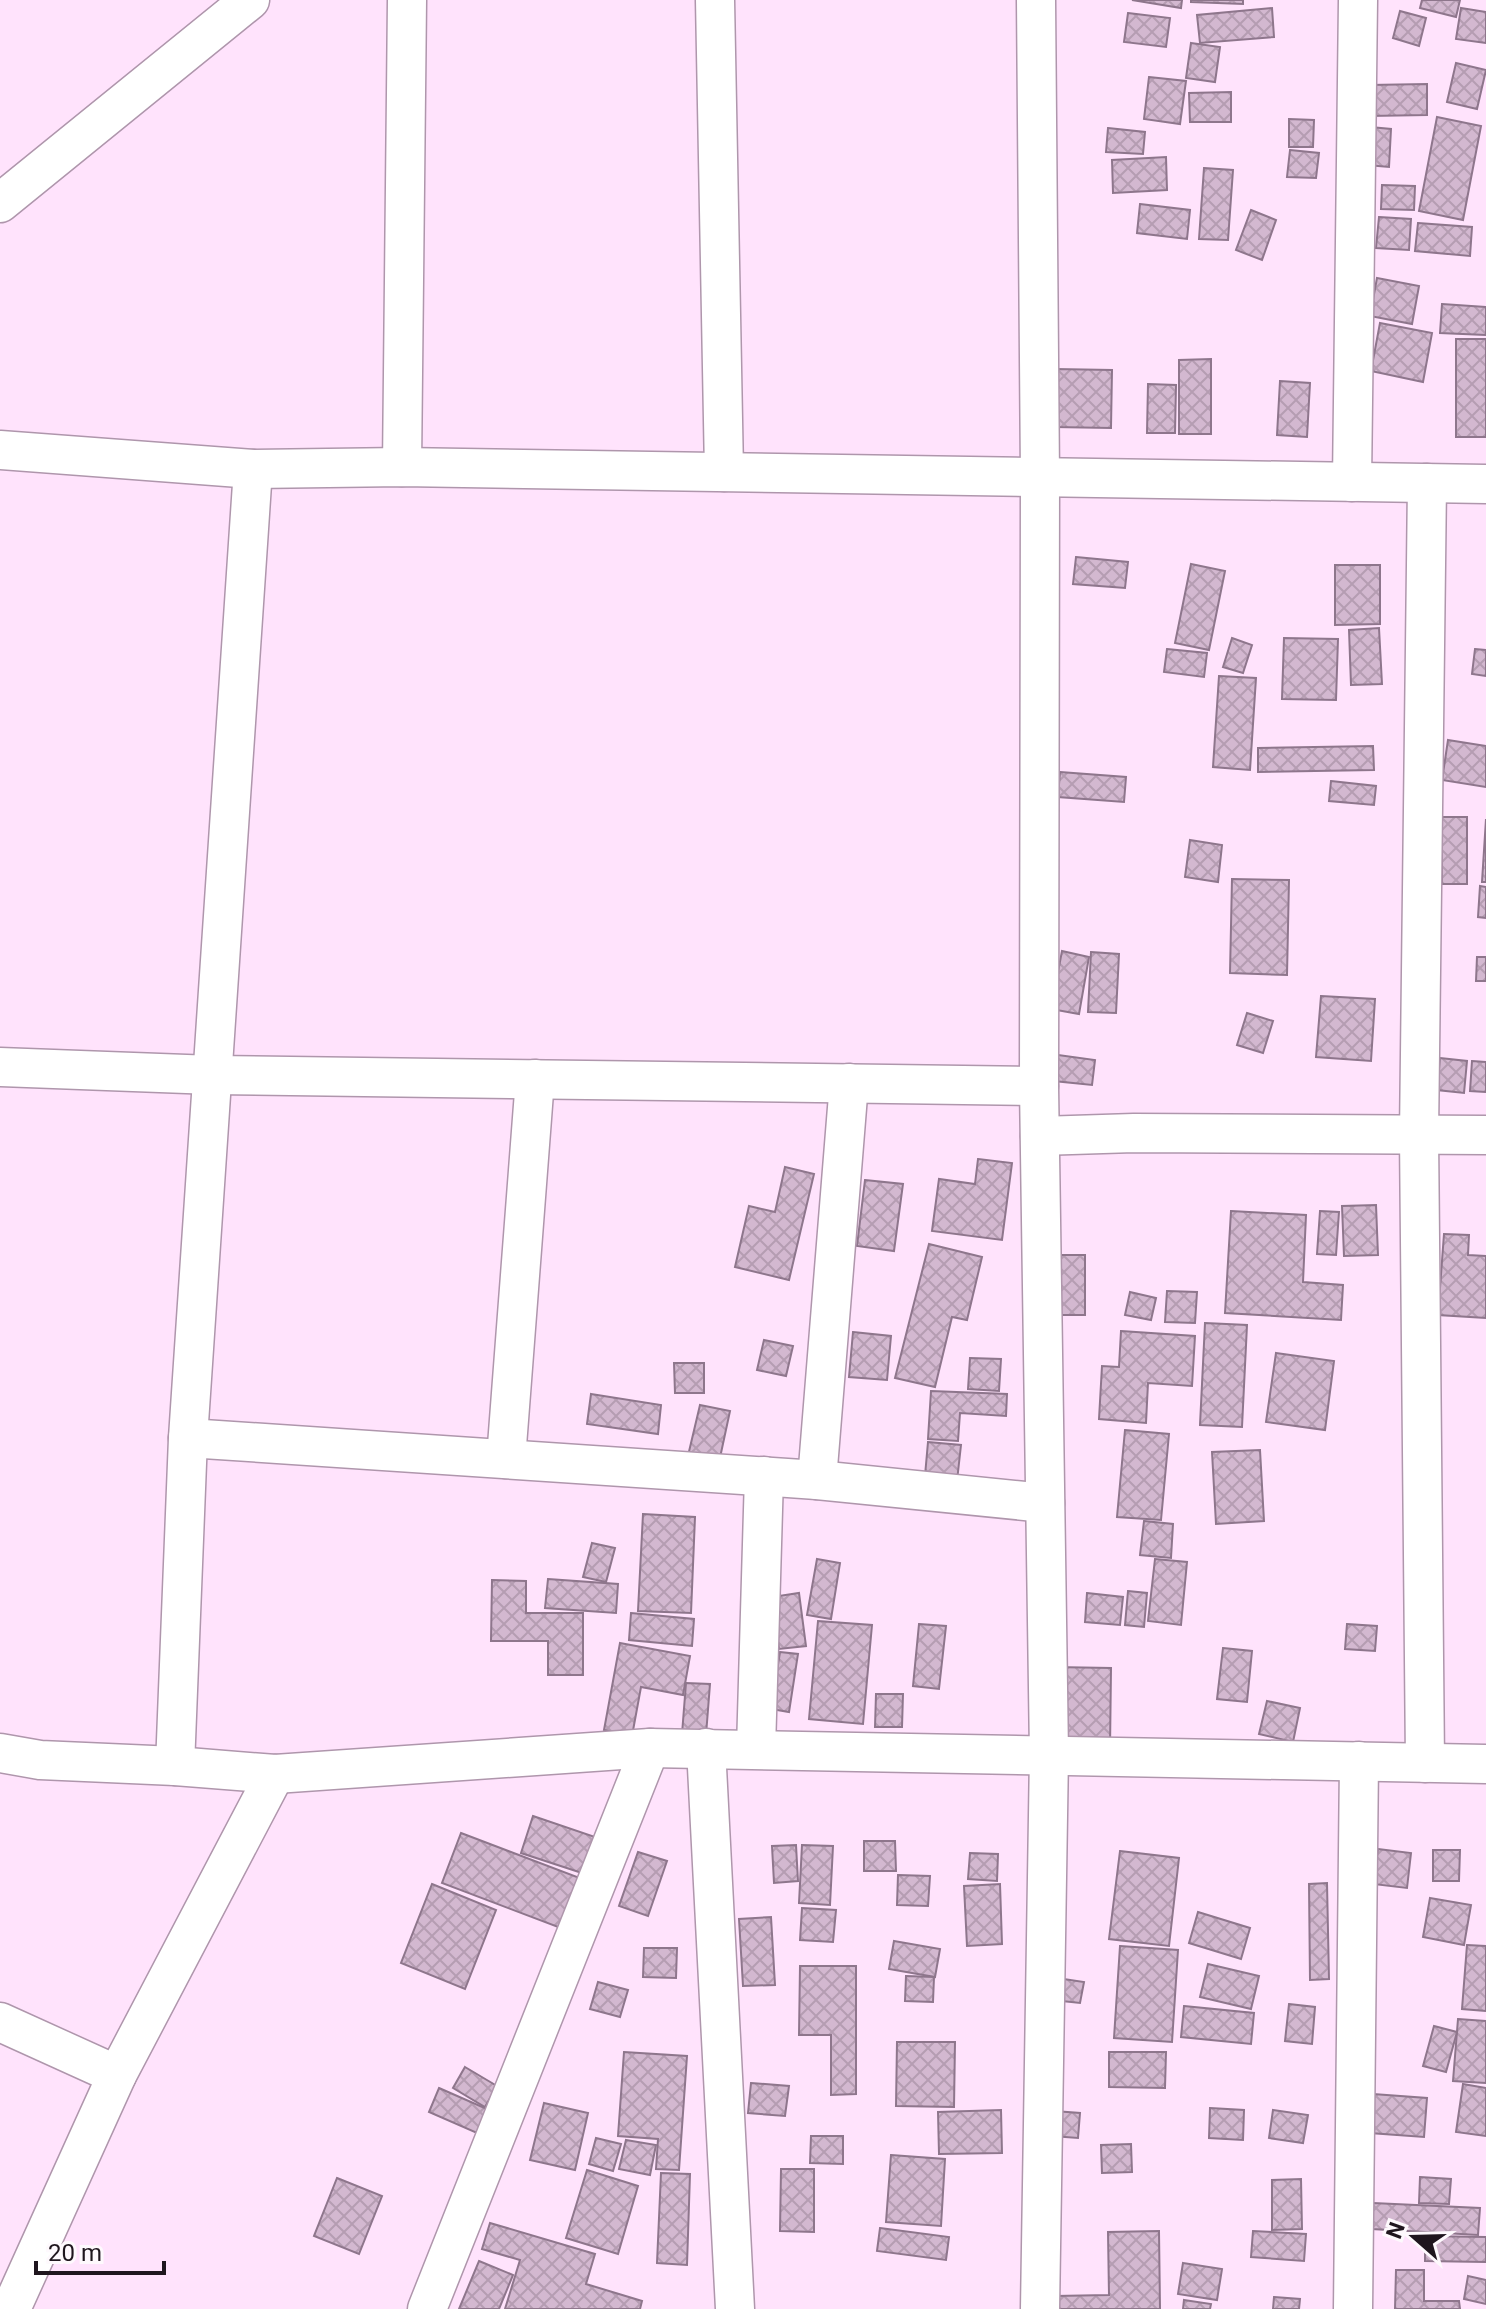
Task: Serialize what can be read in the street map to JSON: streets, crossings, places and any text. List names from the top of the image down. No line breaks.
{"scale_bar":"20 m","north":"left"}
